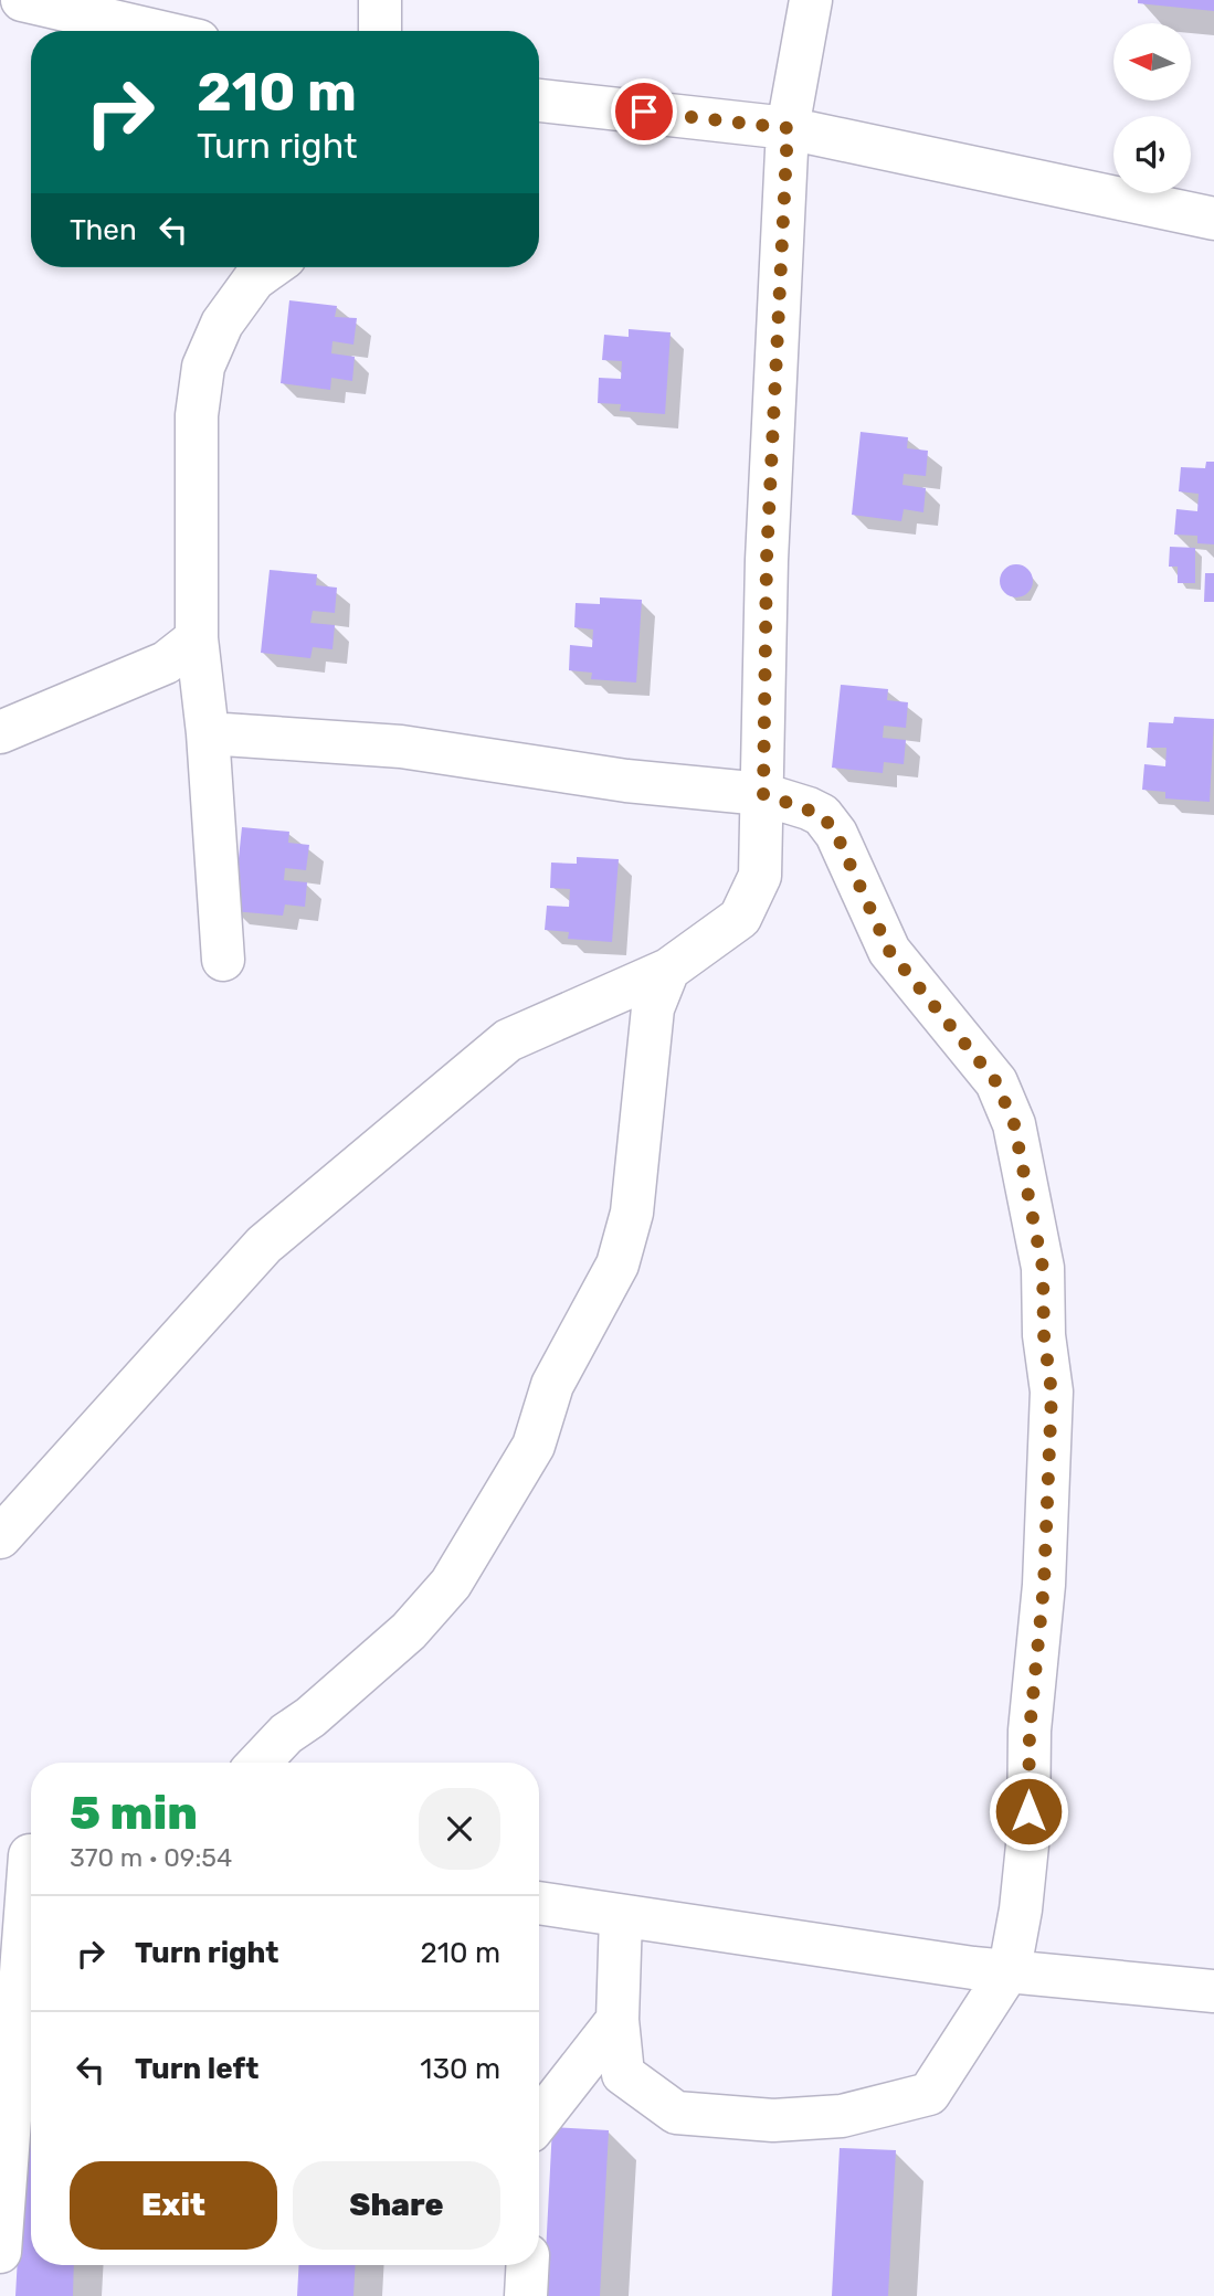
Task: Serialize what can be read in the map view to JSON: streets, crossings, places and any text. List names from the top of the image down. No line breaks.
{"north":"left","page":{"turn":["210 m","Turn right"],"then":"Then","heading":["5 min","370 m · 09:54"],"list":[{"name":"Turn right","value":"210 m"},{"name":"Turn left","value":"130 m"}],"buttons":["Exit","Share"]}}
